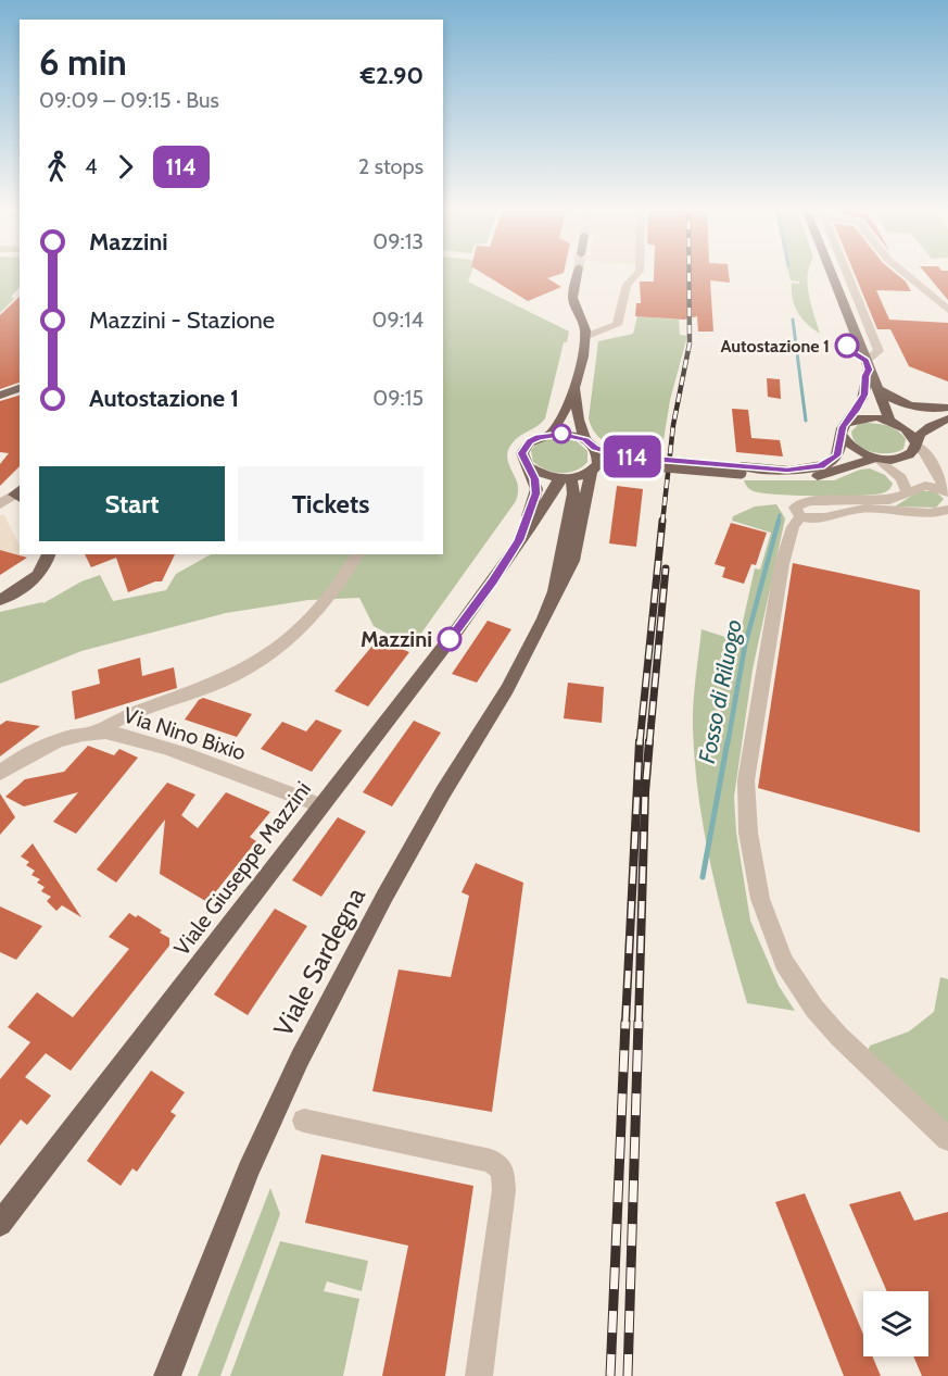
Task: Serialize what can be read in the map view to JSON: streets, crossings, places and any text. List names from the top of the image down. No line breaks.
{"streets":{"main road":["Viale Giuseppe Mazzini","Viale Sardegna"],"street":["Via Nino Bixio"]},"crossings":[["Via Nino Bixio","Viale Giuseppe Mazzini"],["Viale Giuseppe Mazzini","Viale Sardegna"]],"water":["Fosso di Riluogo"],"places":["Autostazione 1","Mazzini"],"lines":["bus line 114"],"page":{"on_map":"114","heading":["6 min","09:09 – 09:15 · Bus","€2.90"],"legs":["4","114","2 stops"],"list":[{"name":"Mazzini","value":"09:13"},{"name":"Mazzini - Stazione","value":"09:14"},{"name":"Autostazione 1","value":"09:15"}],"buttons":["Start","Tickets"]}}
